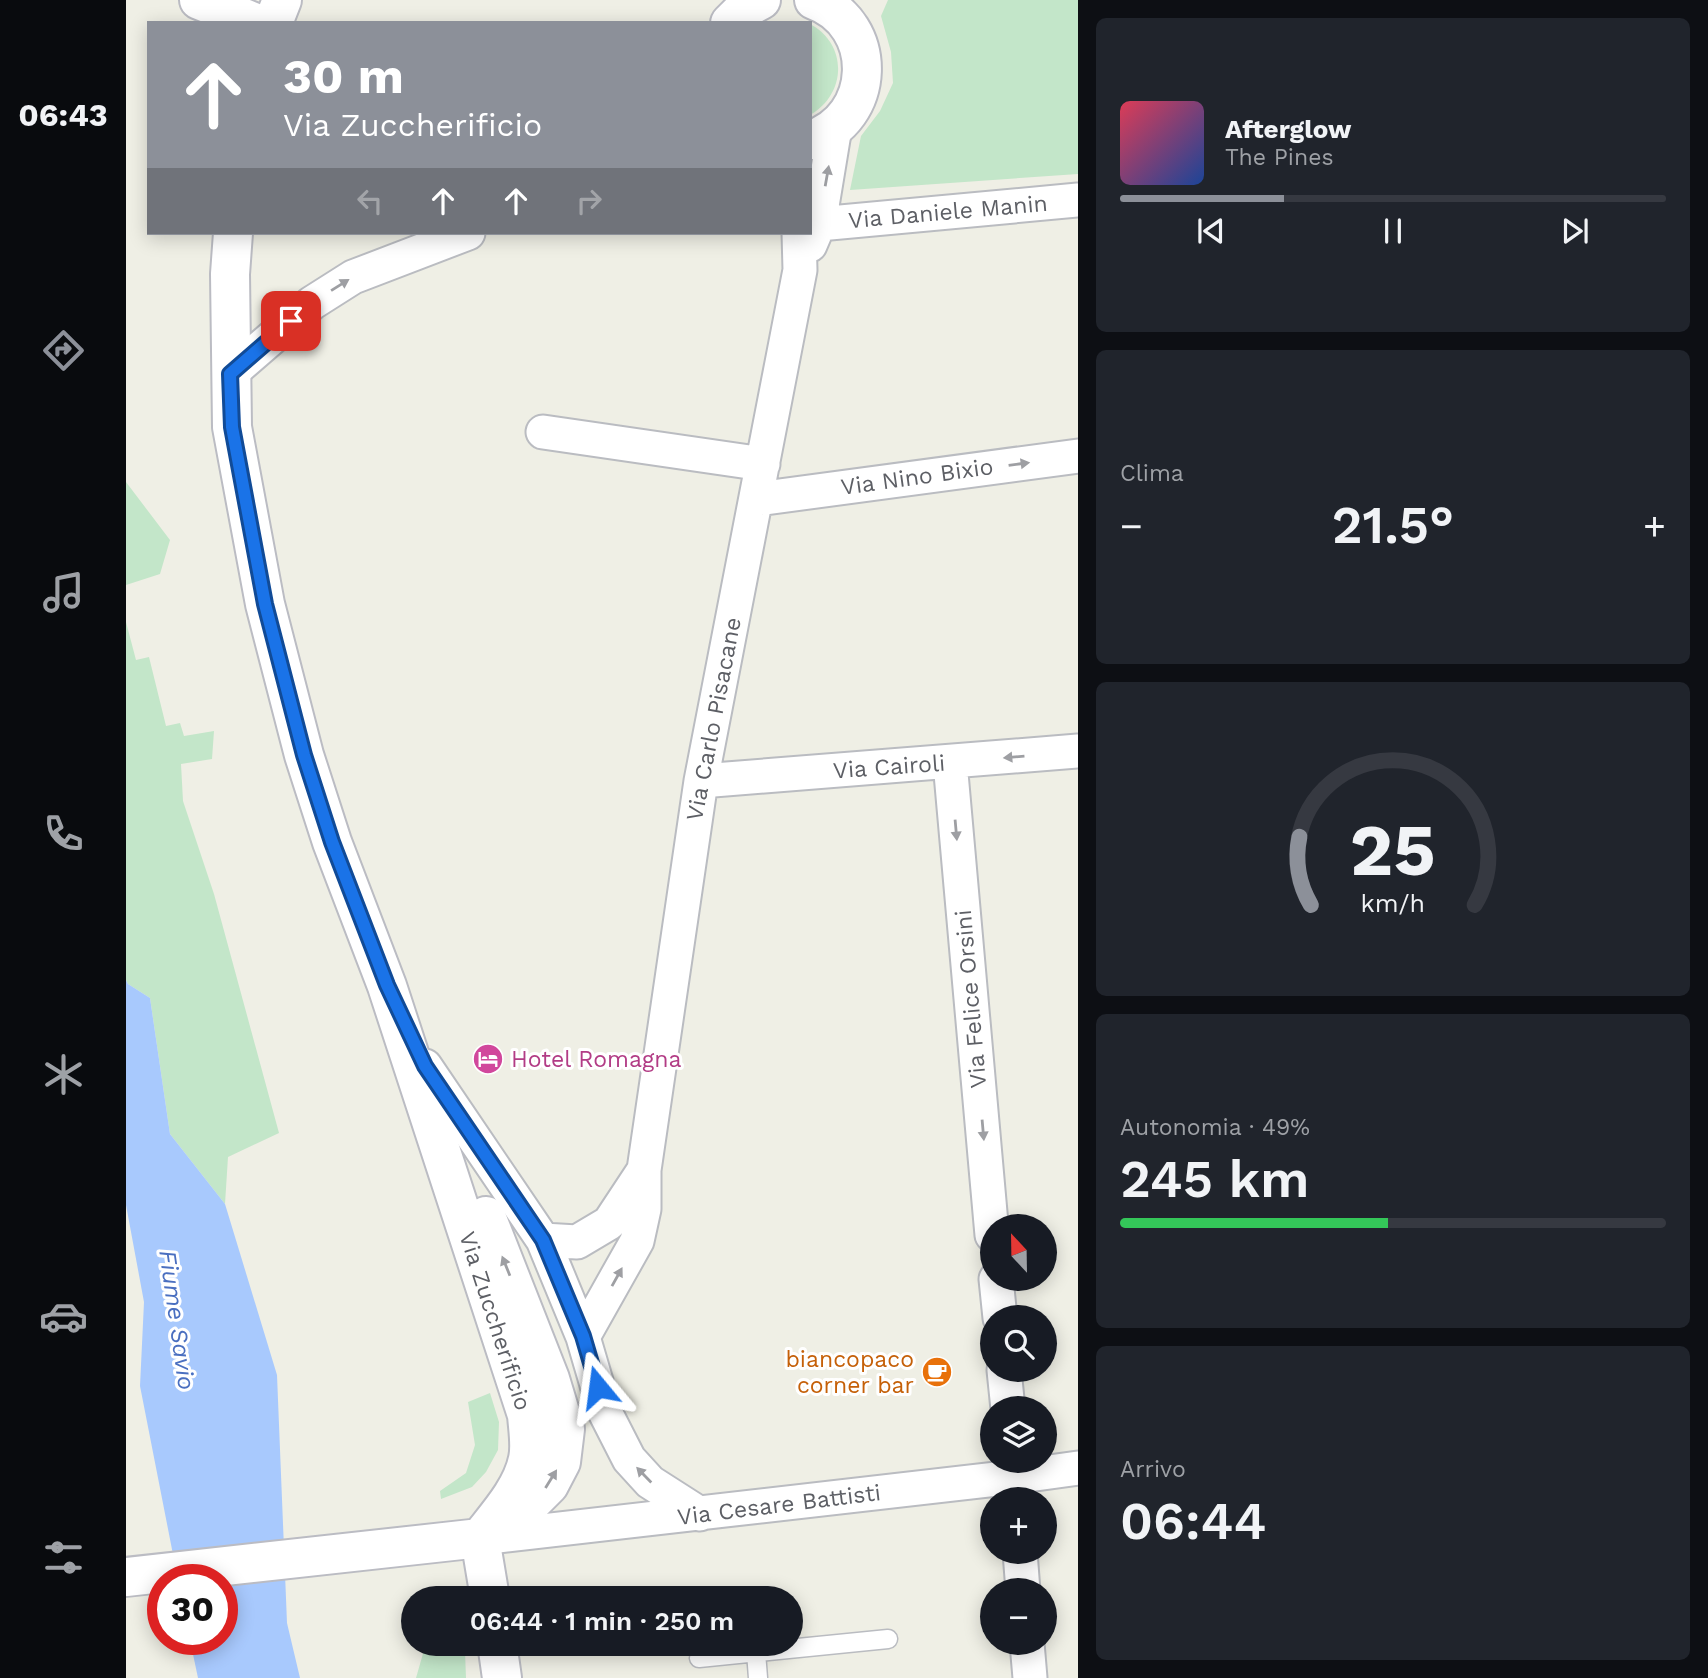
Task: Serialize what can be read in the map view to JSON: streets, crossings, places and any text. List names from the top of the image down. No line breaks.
{"streets":{"main road":["Via Zuccherificio"],"street":["Via Daniele Manin","Via Nino Bixio","Via Carlo Pisacane","Via Cairoli","Via Felice Orsini","Via Cesare Battisti"]},"crossings":[["Via Nino Bixio","Via Carlo Pisacane"],["Via Carlo Pisacane","Via Cairoli"],["Via Carlo Pisacane","Via Zuccherificio"],["Via Cairoli","Via Felice Orsini"],["Via Zuccherificio","Via Cesare Battisti"]],"one_way":["Via Nino Bixio","Via Felice Orsini"],"water":["Fiume Savio"],"places":{"hotel":["Hotel Romagna"],"cafe":["biancopaco corner bar"]},"north":"top","page":{"tabs":"06:43","turn":["30 m","Via Zuccherificio"],"song":["Afterglow","The Pines"],"tile":["Clima",["Autonomia · 49%","245 km"],["Arrivo","06:44"]],"heat":["−","21.5°","+"],"map_buttons":["+","−"],"limit":"30","trip":"06:44 · 1 min · 250 m","gauge":["25","km/h"]}}
